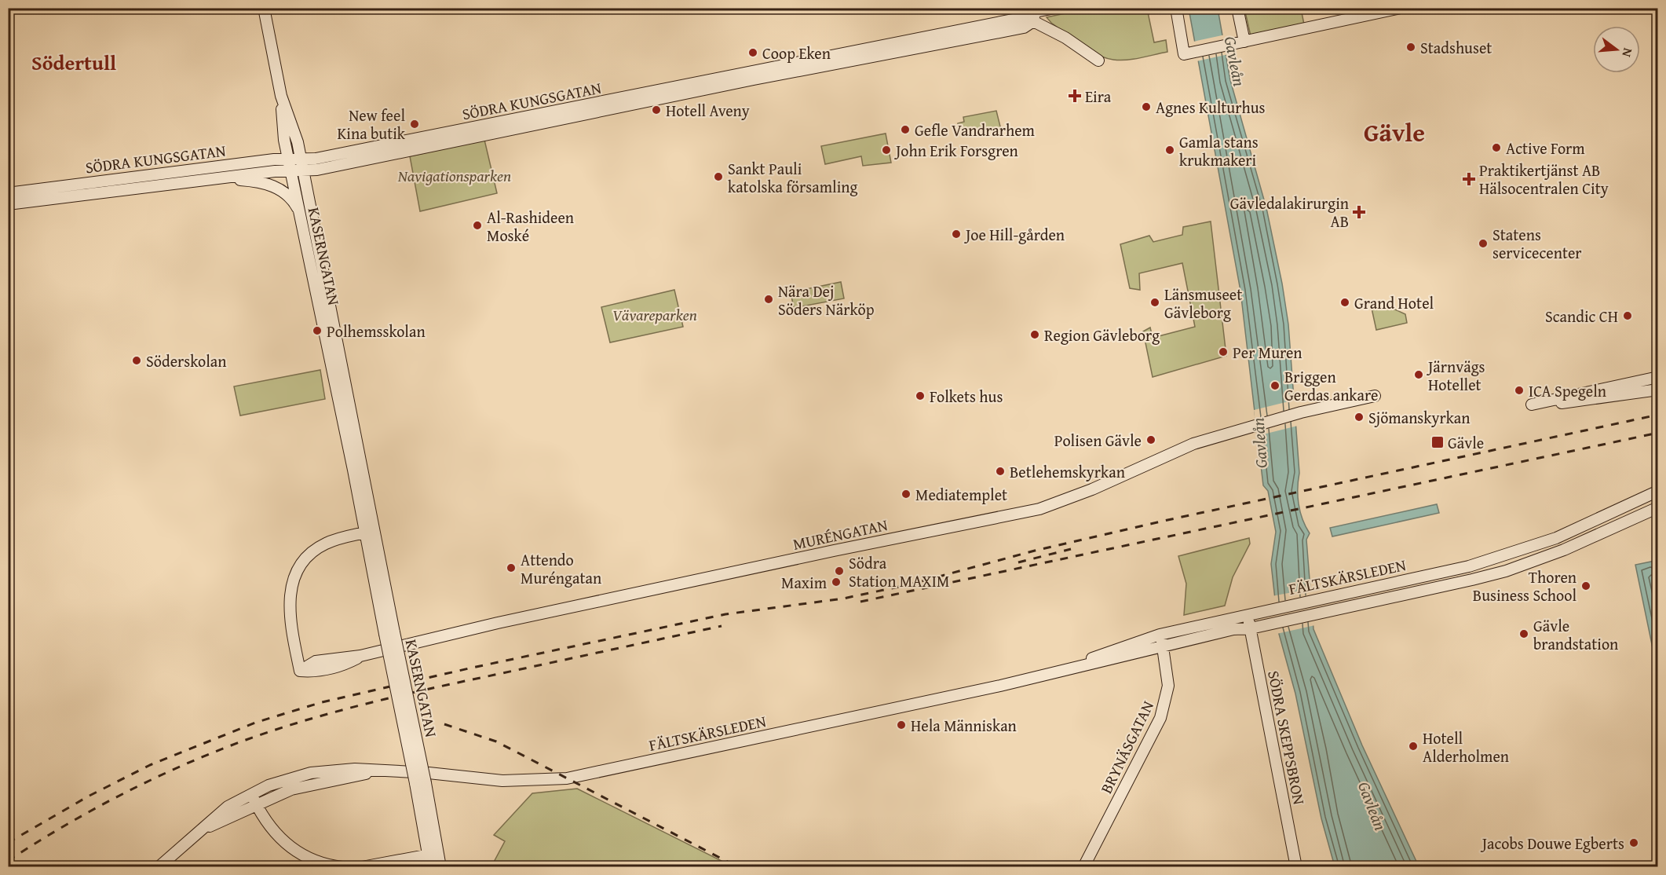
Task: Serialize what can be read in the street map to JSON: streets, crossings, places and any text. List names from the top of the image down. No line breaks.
{"streets":{"main road":["SÖDRA KUNGSGATAN","KASERNGATAN","MURÉNGATAN","FÄLTSKÄRSLEDEN","SÖDRA SKEPPSBRON","BRYNÄSGATAN"]},"crossings":[["SÖDRA KUNGSGATAN","KASERNGATAN"],["KASERNGATAN","MURÉNGATAN"],["FÄLTSKÄRSLEDEN","SÖDRA SKEPPSBRON"],["FÄLTSKÄRSLEDEN","BRYNÄSGATAN"]],"districts":["Södertull","Gävle"],"water":["Gavleån"],"parks":["Navigationsparken","Vävareparken"],"places":{"other":["Stadshuset","Coop Eken","Agnes Kulturhus","Hotell Aveny","New feel Kina butik","Gefle Vandrarhem","Active Form","John Erik Forsgren","Gamla stans krukmakeri","Sankt Pauli katolska församling","Al-Rashideen Moské","Joe Hill-gården","Statens servicecenter","Nära Dej Söders Närköp","Länsmuseet Gävleborg","Grand Hotel","Scandic CH","Polhemsskolan","Region Gävleborg","Per Muren","Söderskolan","Järnvägs Hotellet","Briggen Gerdas ankare","ICA Spegeln","Folkets hus","Sjömanskyrkan","Polisen Gävle","Betlehemskyrkan","Mediatemplet","Attendo Muréngatan","Södra Station MAXIM","Maxim","Thoren Business School","Gävle brandstation","Hela Människan","Hotell Alderholmen","Jacobs Douwe Egberts"],"health":["Eira","Praktikertjänst AB Hälsocentralen City","Gävledalakirurgin AB"],"transit":["Gävle"]},"north":"right"}
